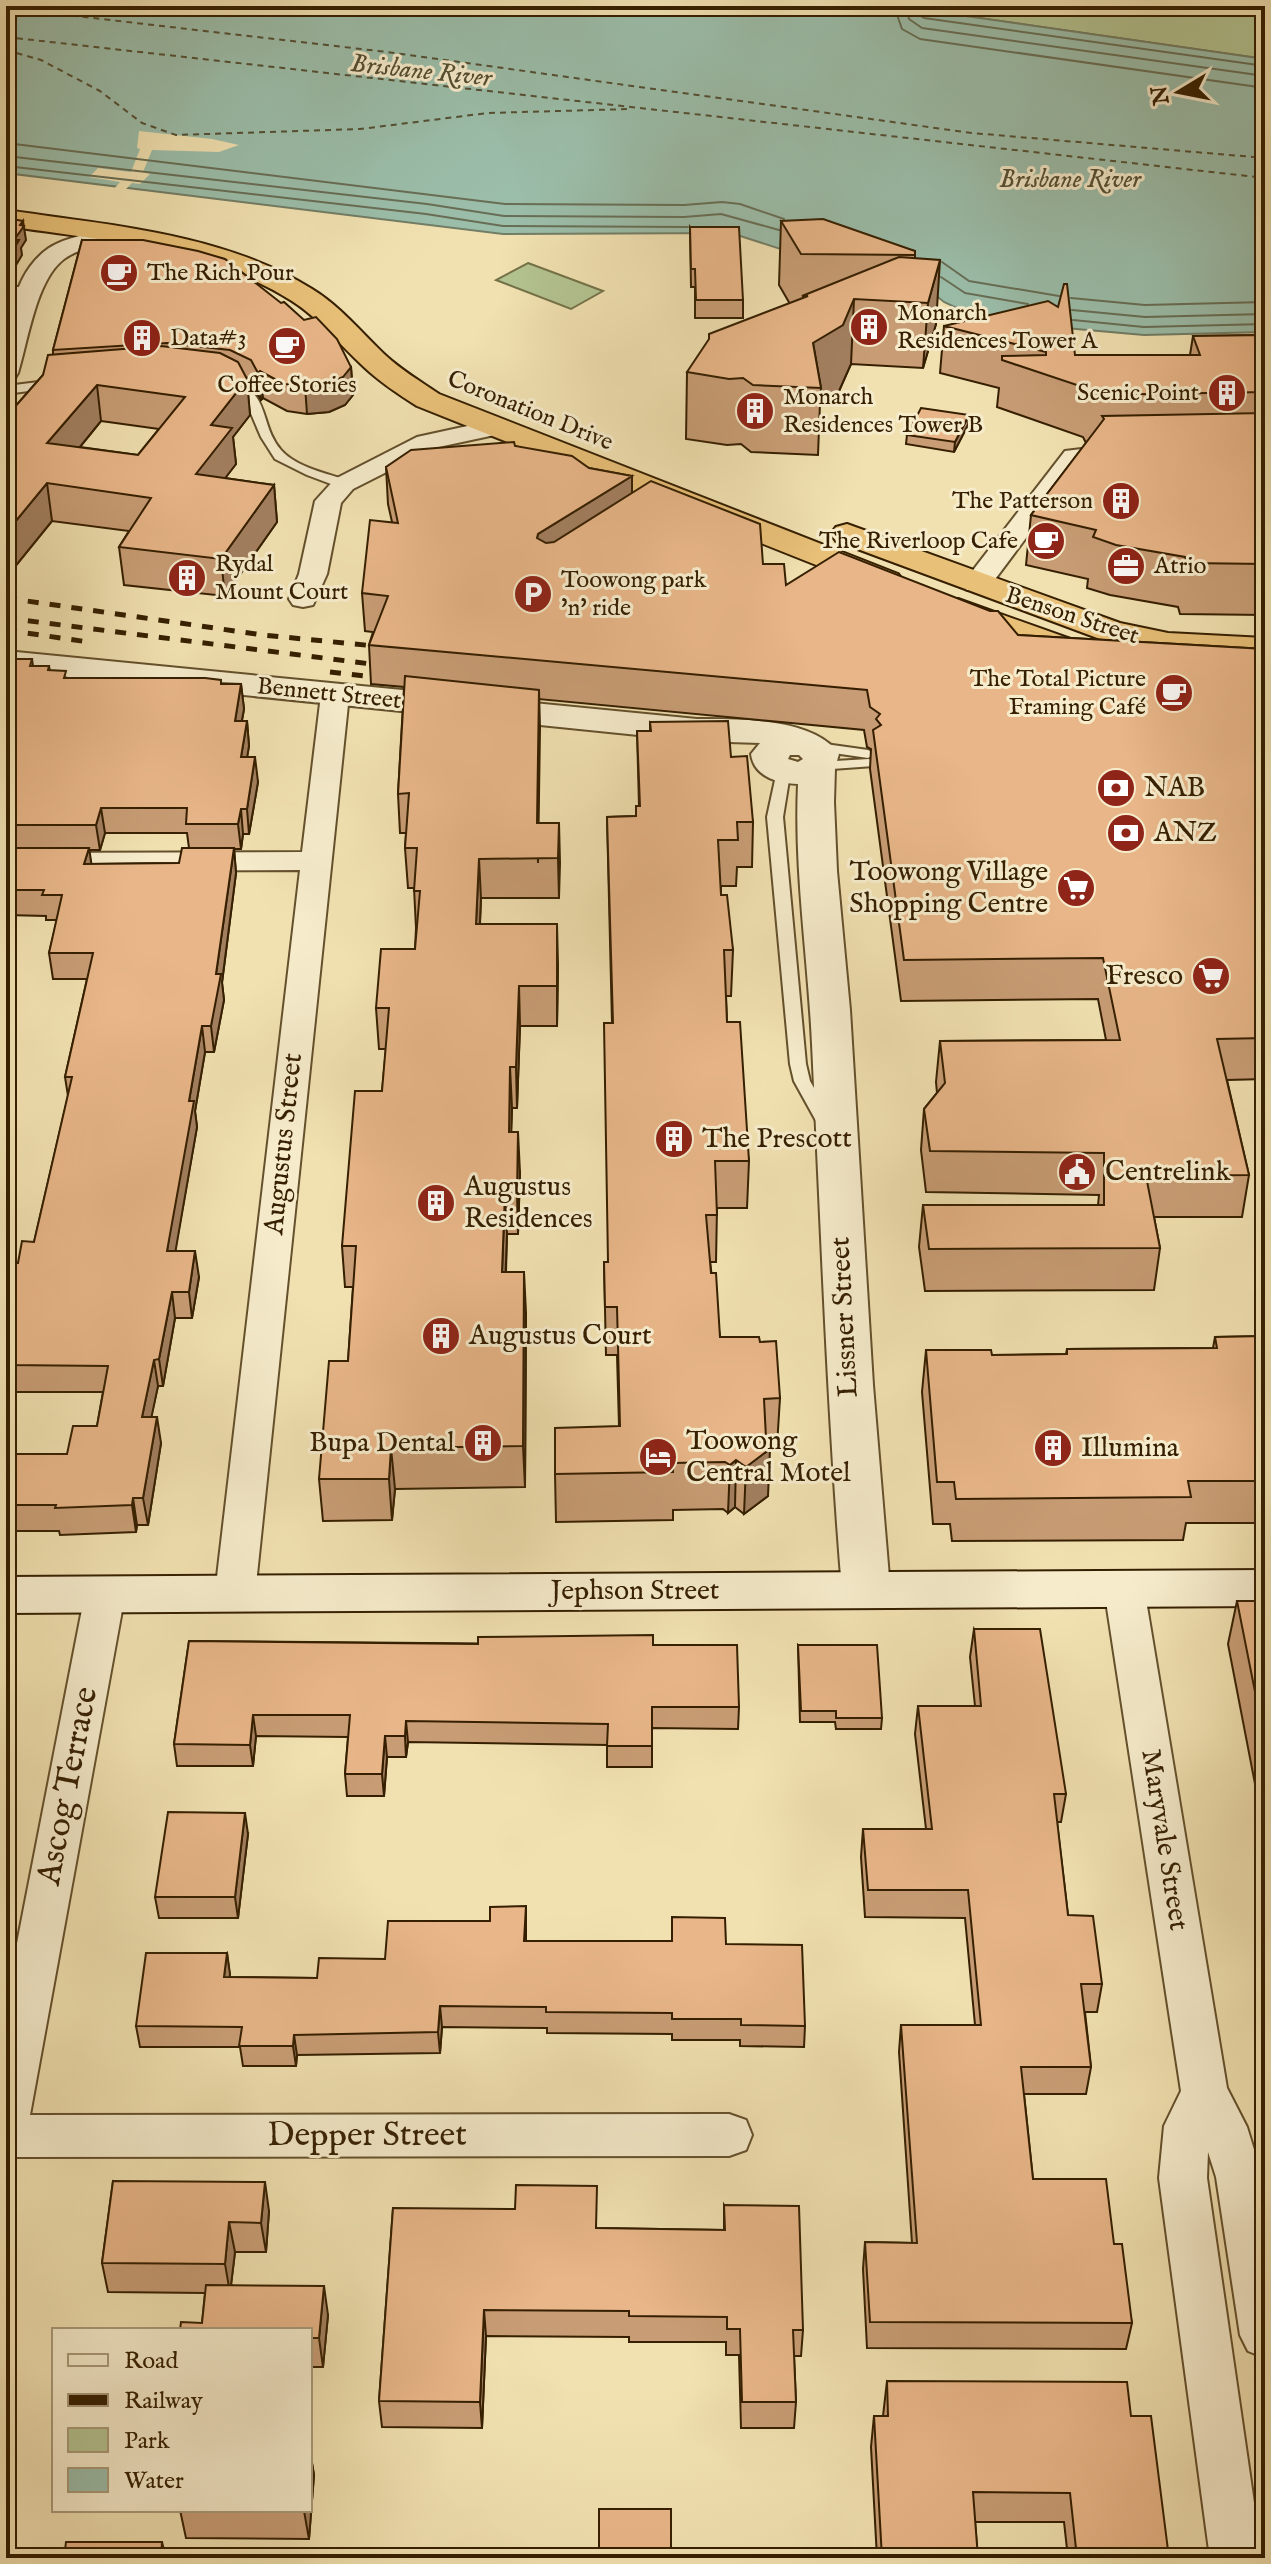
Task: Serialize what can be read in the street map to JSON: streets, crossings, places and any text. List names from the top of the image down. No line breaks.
{"streets":{"highway":["Coronation Drive","Benson Street"],"street":["Bennett Street","Augustus Street","Lissner Street","Jephson Street","Ascog Terrace","Maryvale Street","Depper Street"]},"crossings":[["Coronation Drive","Benson Street"],["Bennett Street","Augustus Street"],["Bennett Street","Lissner Street"],["Augustus Street","Jephson Street"],["Lissner Street","Jephson Street"],["Jephson Street","Ascog Terrace"],["Jephson Street","Maryvale Street"]],"water":["Brisbane River"],"places":{"cafe":["The Rich Pour","Coffee Stories","The Riverloop Cafe","The Total Picture Framing Café"],"building":["Monarch Residences Tower A","Data#3","Scenic Point","Monarch Residences Tower B","The Patterson","Rydal Mount Court","The Prescott","Augustus Residences","Augustus Court","Bupa Dental","Illumina"],"office":["Atrio"],"parking":["Toowong park 'n' ride"],"bank":["NAB","ANZ"],"supermarket":["Toowong Village Shopping Centre","Fresco"],"public building":["Centrelink"],"hotel":["Toowong Central Motel"]},"legend":["Road","Railway","Park","Water"],"north":"left"}
